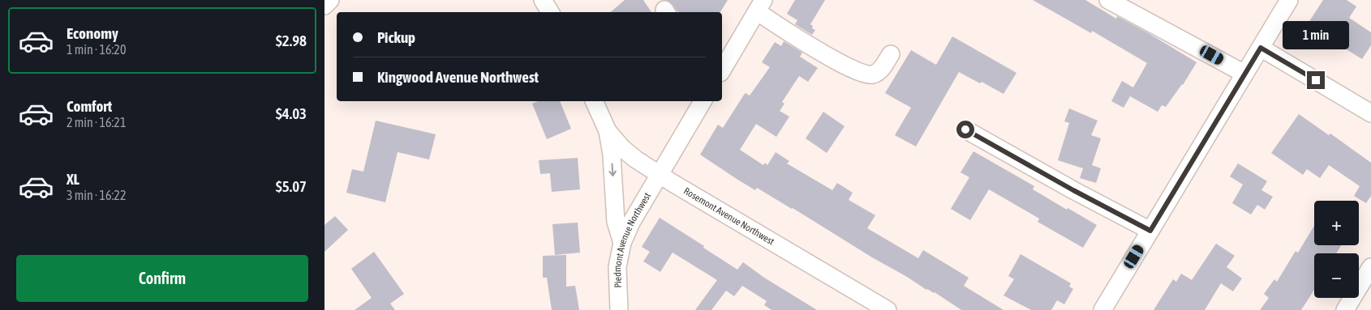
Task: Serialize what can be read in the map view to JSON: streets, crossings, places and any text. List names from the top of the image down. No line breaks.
{"streets":{"street":["Rosemont Avenue Northwest","Piedmont Avenue Northwest"]},"crossings":[["Rosemont Avenue Northwest","Piedmont Avenue Northwest"]],"page":{"list":[{"name":"Economy","note":"1 min · 16:20","value":"$2.98"},{"name":"Comfort","note":"2 min · 16:21","value":"$4.03"},{"name":"XL","note":"3 min · 16:22","value":"$5.07"}],"banner":["Pickup","Kingwood Avenue Northwest"],"bubble":"1 min","map_buttons":["+","−"],"buttons":"Confirm"}}
